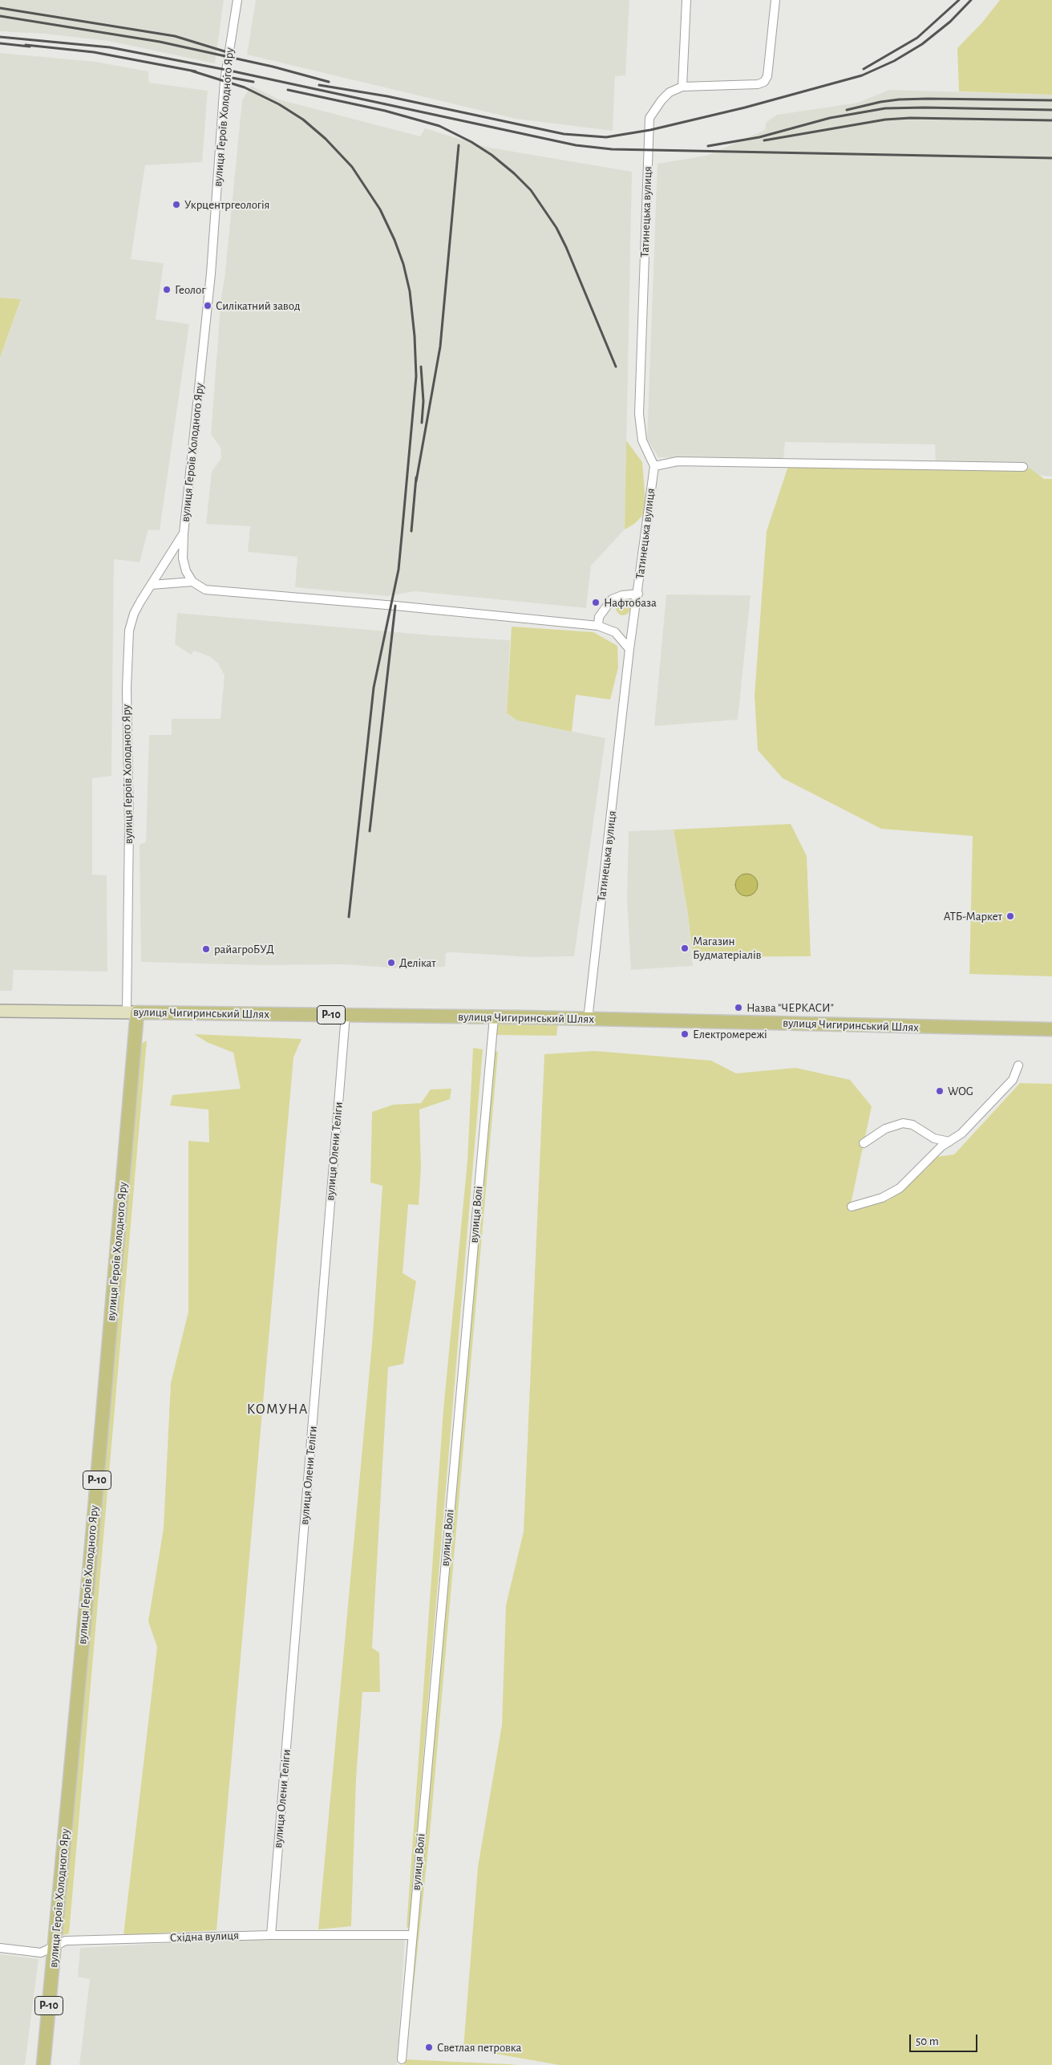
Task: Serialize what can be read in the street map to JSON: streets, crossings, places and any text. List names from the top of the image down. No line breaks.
{"streets":{"main road":["вулиця Героїв Холодного Яру","вулиця Чигиринський Шлях","Р-10"],"street":["Татинецька вулиця","вулиця Олени Теліги","вулиця Волі","Східна вулиця"]},"crossings":[["вулиця Героїв Холодного Яру","вулиця Чигиринський Шлях"],["вулиця Героїв Холодного Яру","Східна вулиця"],["Татинецька вулиця","вулиця Чигиринський Шлях"],["вулиця Чигиринський Шлях","вулиця Олени Теліги"],["вулиця Чигиринський Шлях","вулиця Волі"],["вулиця Олени Теліги","Східна вулиця"],["вулиця Волі","Східна вулиця"]],"districts":["КОМУНА"],"places":["Укрцентргеологія","Геолог","Силікатний завод","Нафтобаза","АТБ-Маркет","Магазин Будматеріалів","райагроБУД","Делікат","Назва \"ЧЕРКАСИ\"","Електромережі","WOG","Светлая петровка"],"scale_bar":"50 m"}
